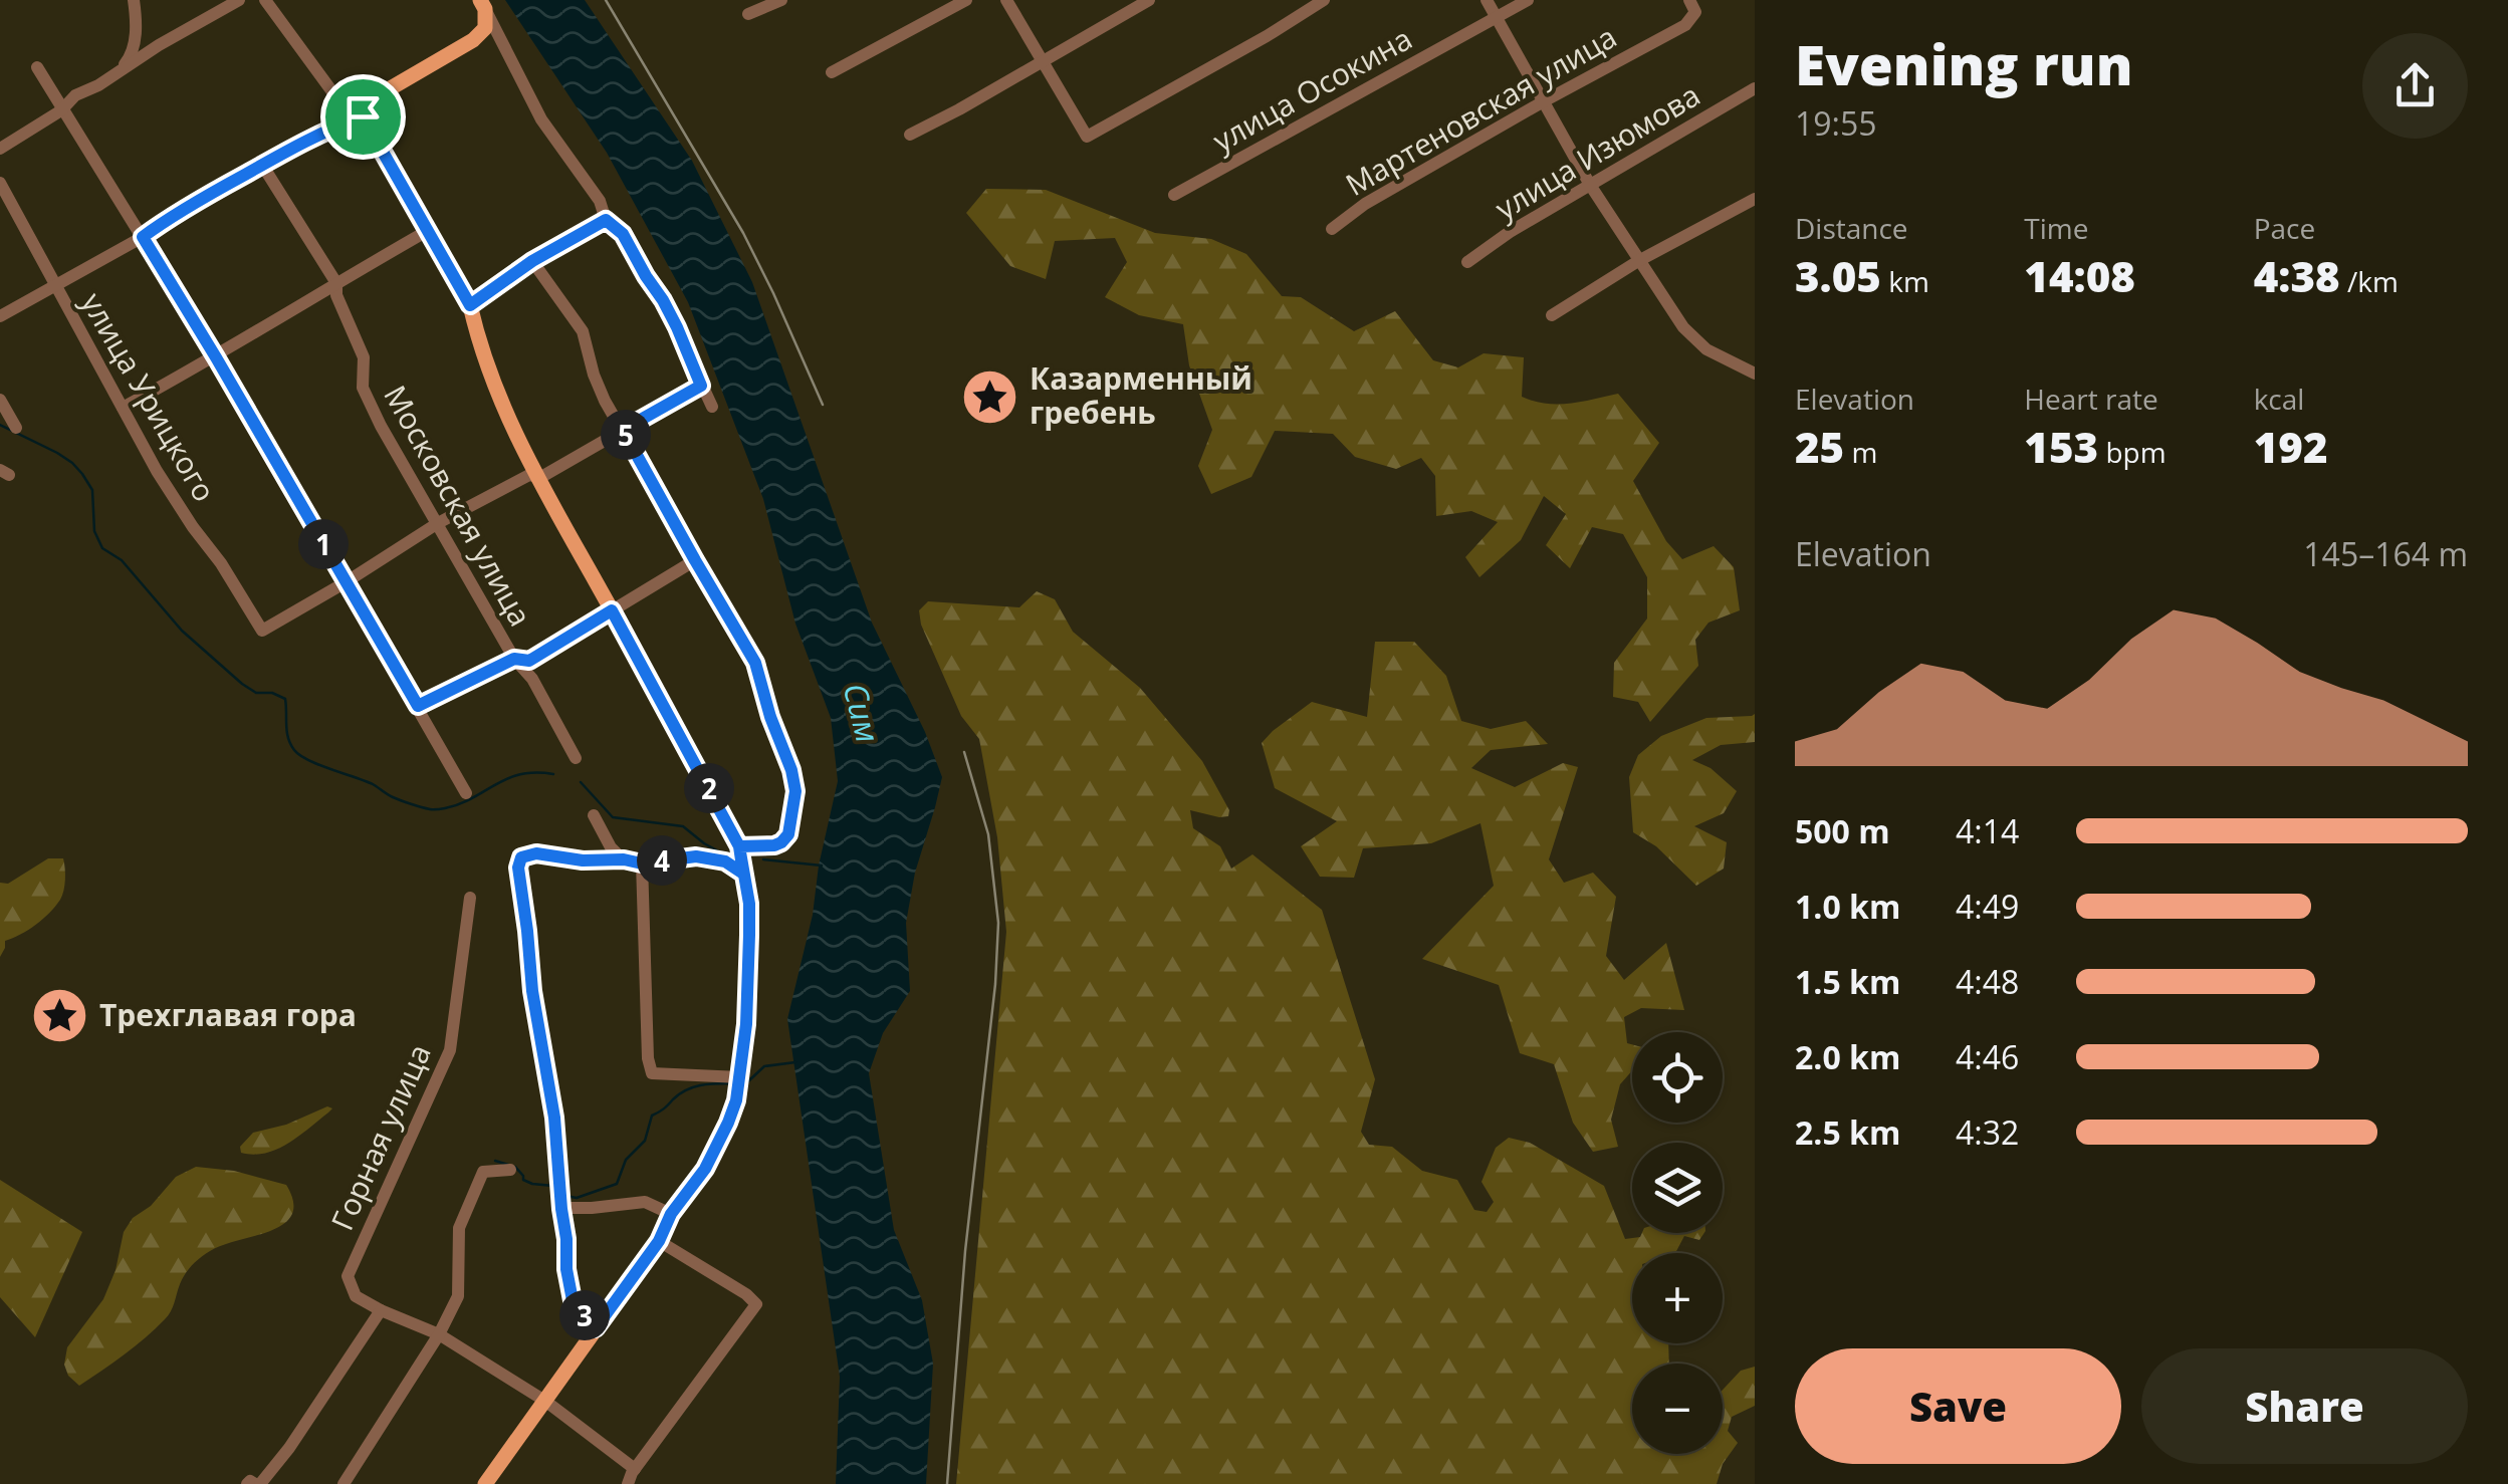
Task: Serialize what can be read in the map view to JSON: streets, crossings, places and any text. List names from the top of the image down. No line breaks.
{"streets":{"street":["улица Осокина","Мартеновская улица","улица Изюмова","улица Урицкого","Московская улица","Горная улица"]},"water":["Сим"],"places":{"place":["Казарменный гребень","Трехглавая гора"]},"page":{"heading":["Evening run","19:55"],"stats":[["Distance","3.05 km"],["Time","14:08"],["Pace","4:38 /km"],["Elevation","25 m"],["Heart rate","153 bpm"],["kcal","192"]],"pins":["5","1","2","4","3"],"chart":["Elevation","145–164 m"],"list":[{"name":"500 m","note":"4:14"},{"name":"1.0 km","note":"4:49"},{"name":"1.5 km","note":"4:48"},{"name":"2.0 km","note":"4:46"},{"name":"2.5 km","note":"4:32"}],"map_buttons":["+","−"],"buttons":["Save","Share"]}}
